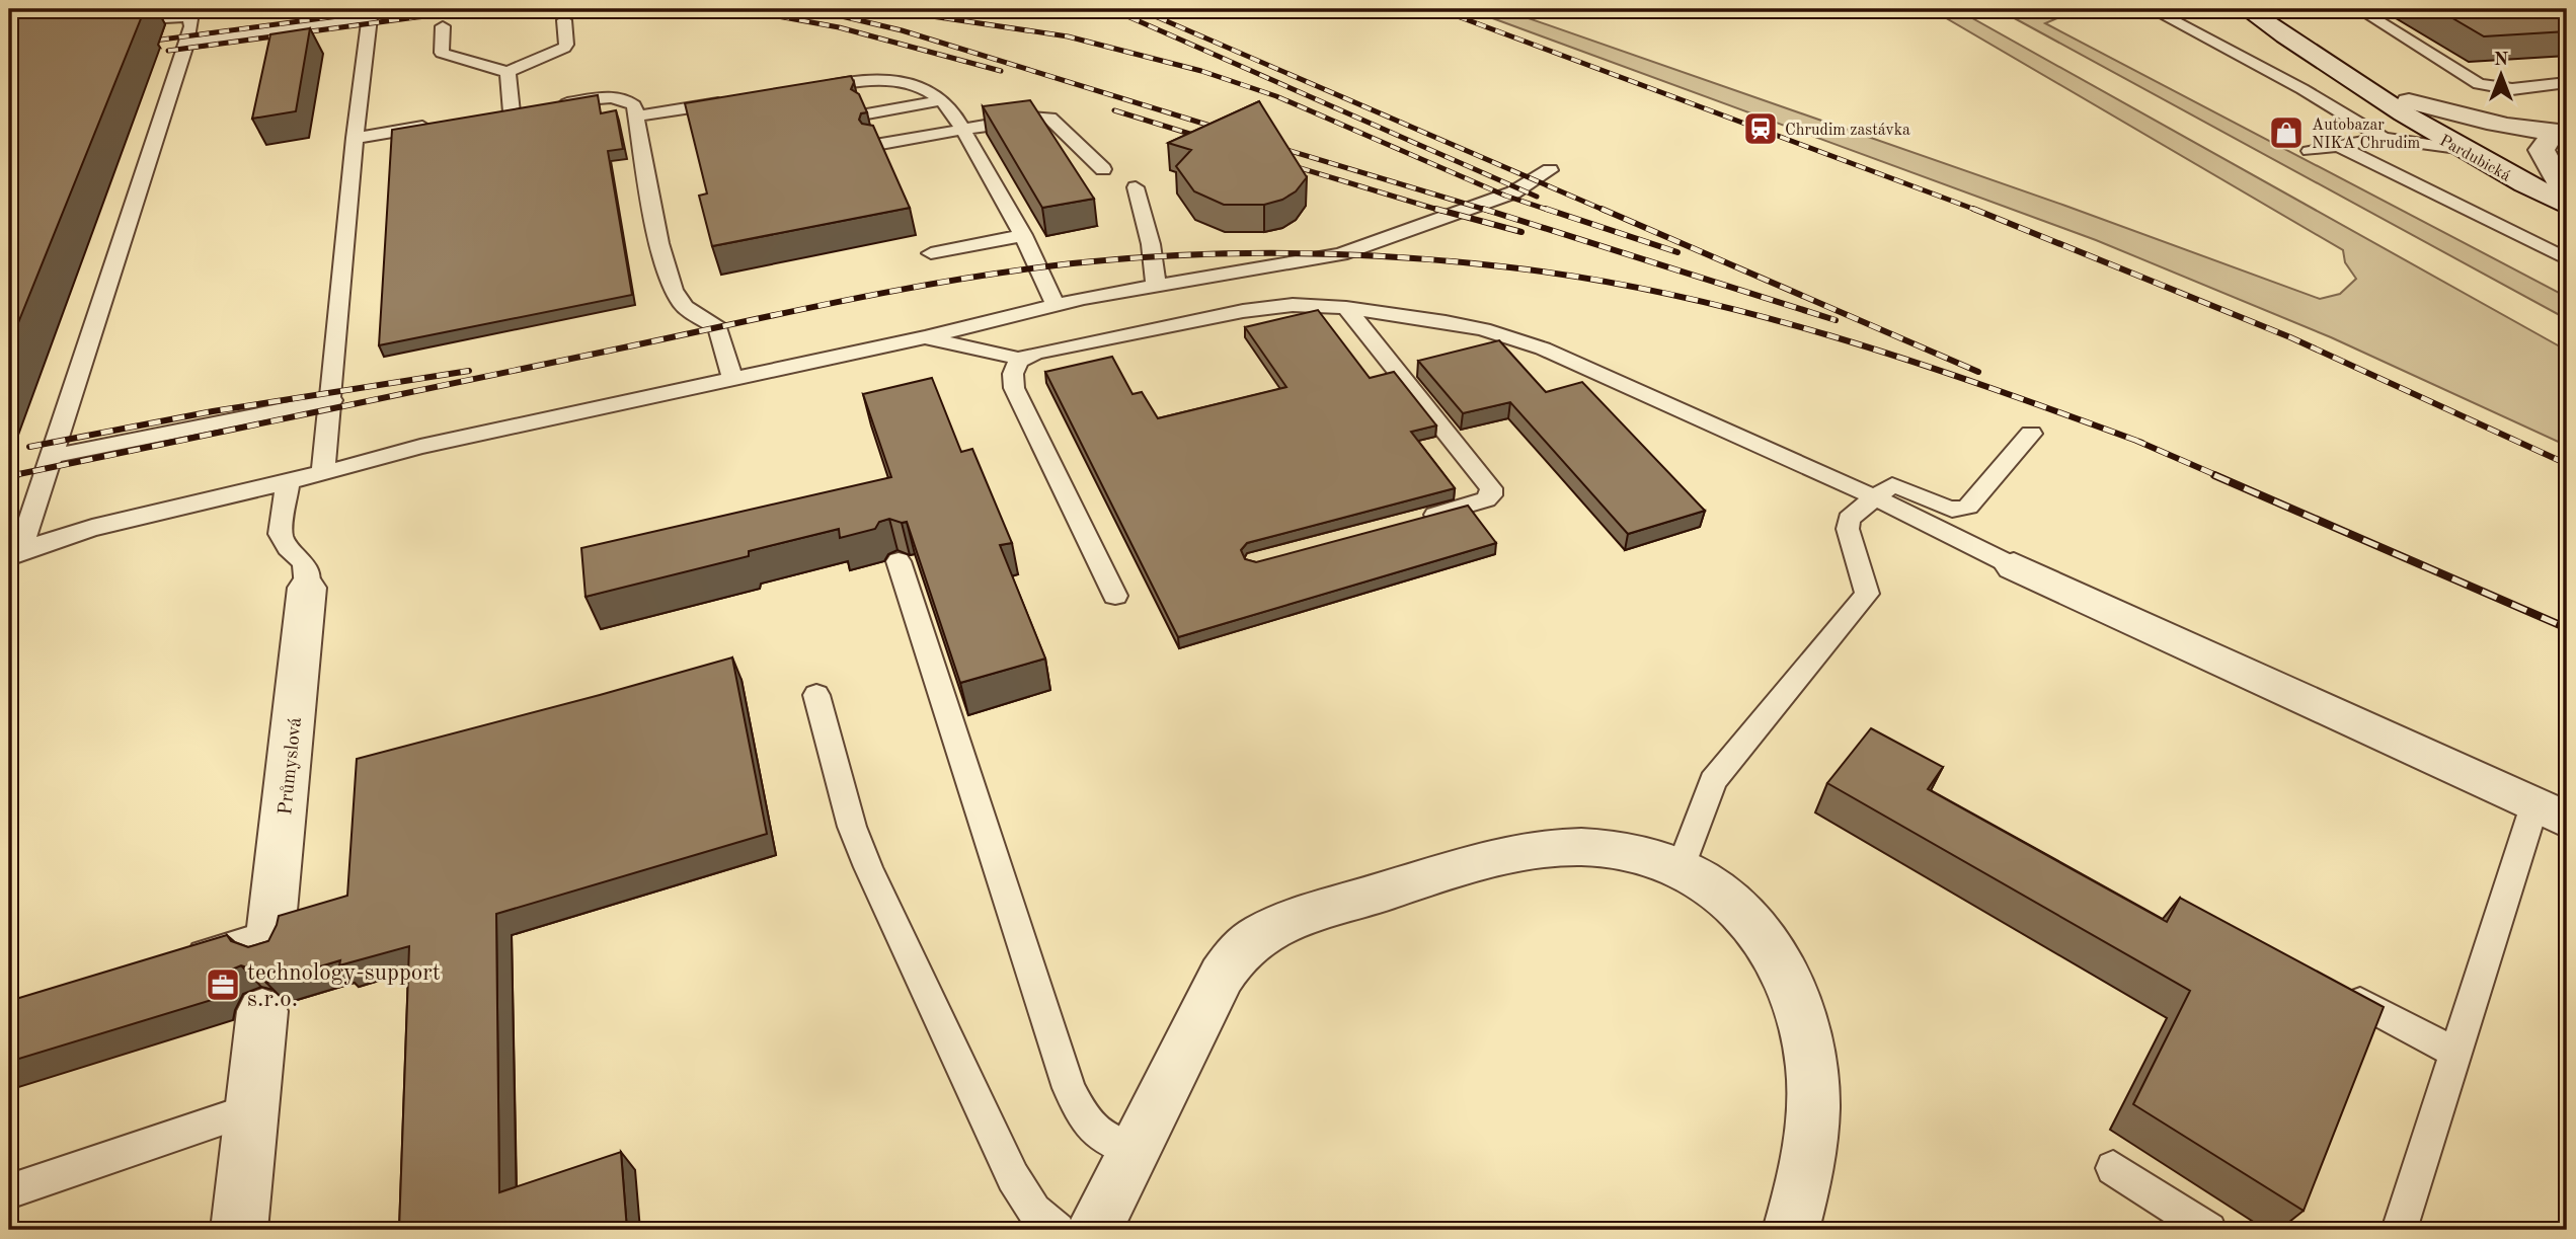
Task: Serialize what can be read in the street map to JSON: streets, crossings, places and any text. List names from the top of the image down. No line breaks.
{"streets":{"street":["Pardubická","Průmyslová"]},"places":{"station":["Chrudim zastávka"],"shop":["Autobazar NIKA Chrudim"],"office":["technology-support s.r.o."]},"north":"top"}
